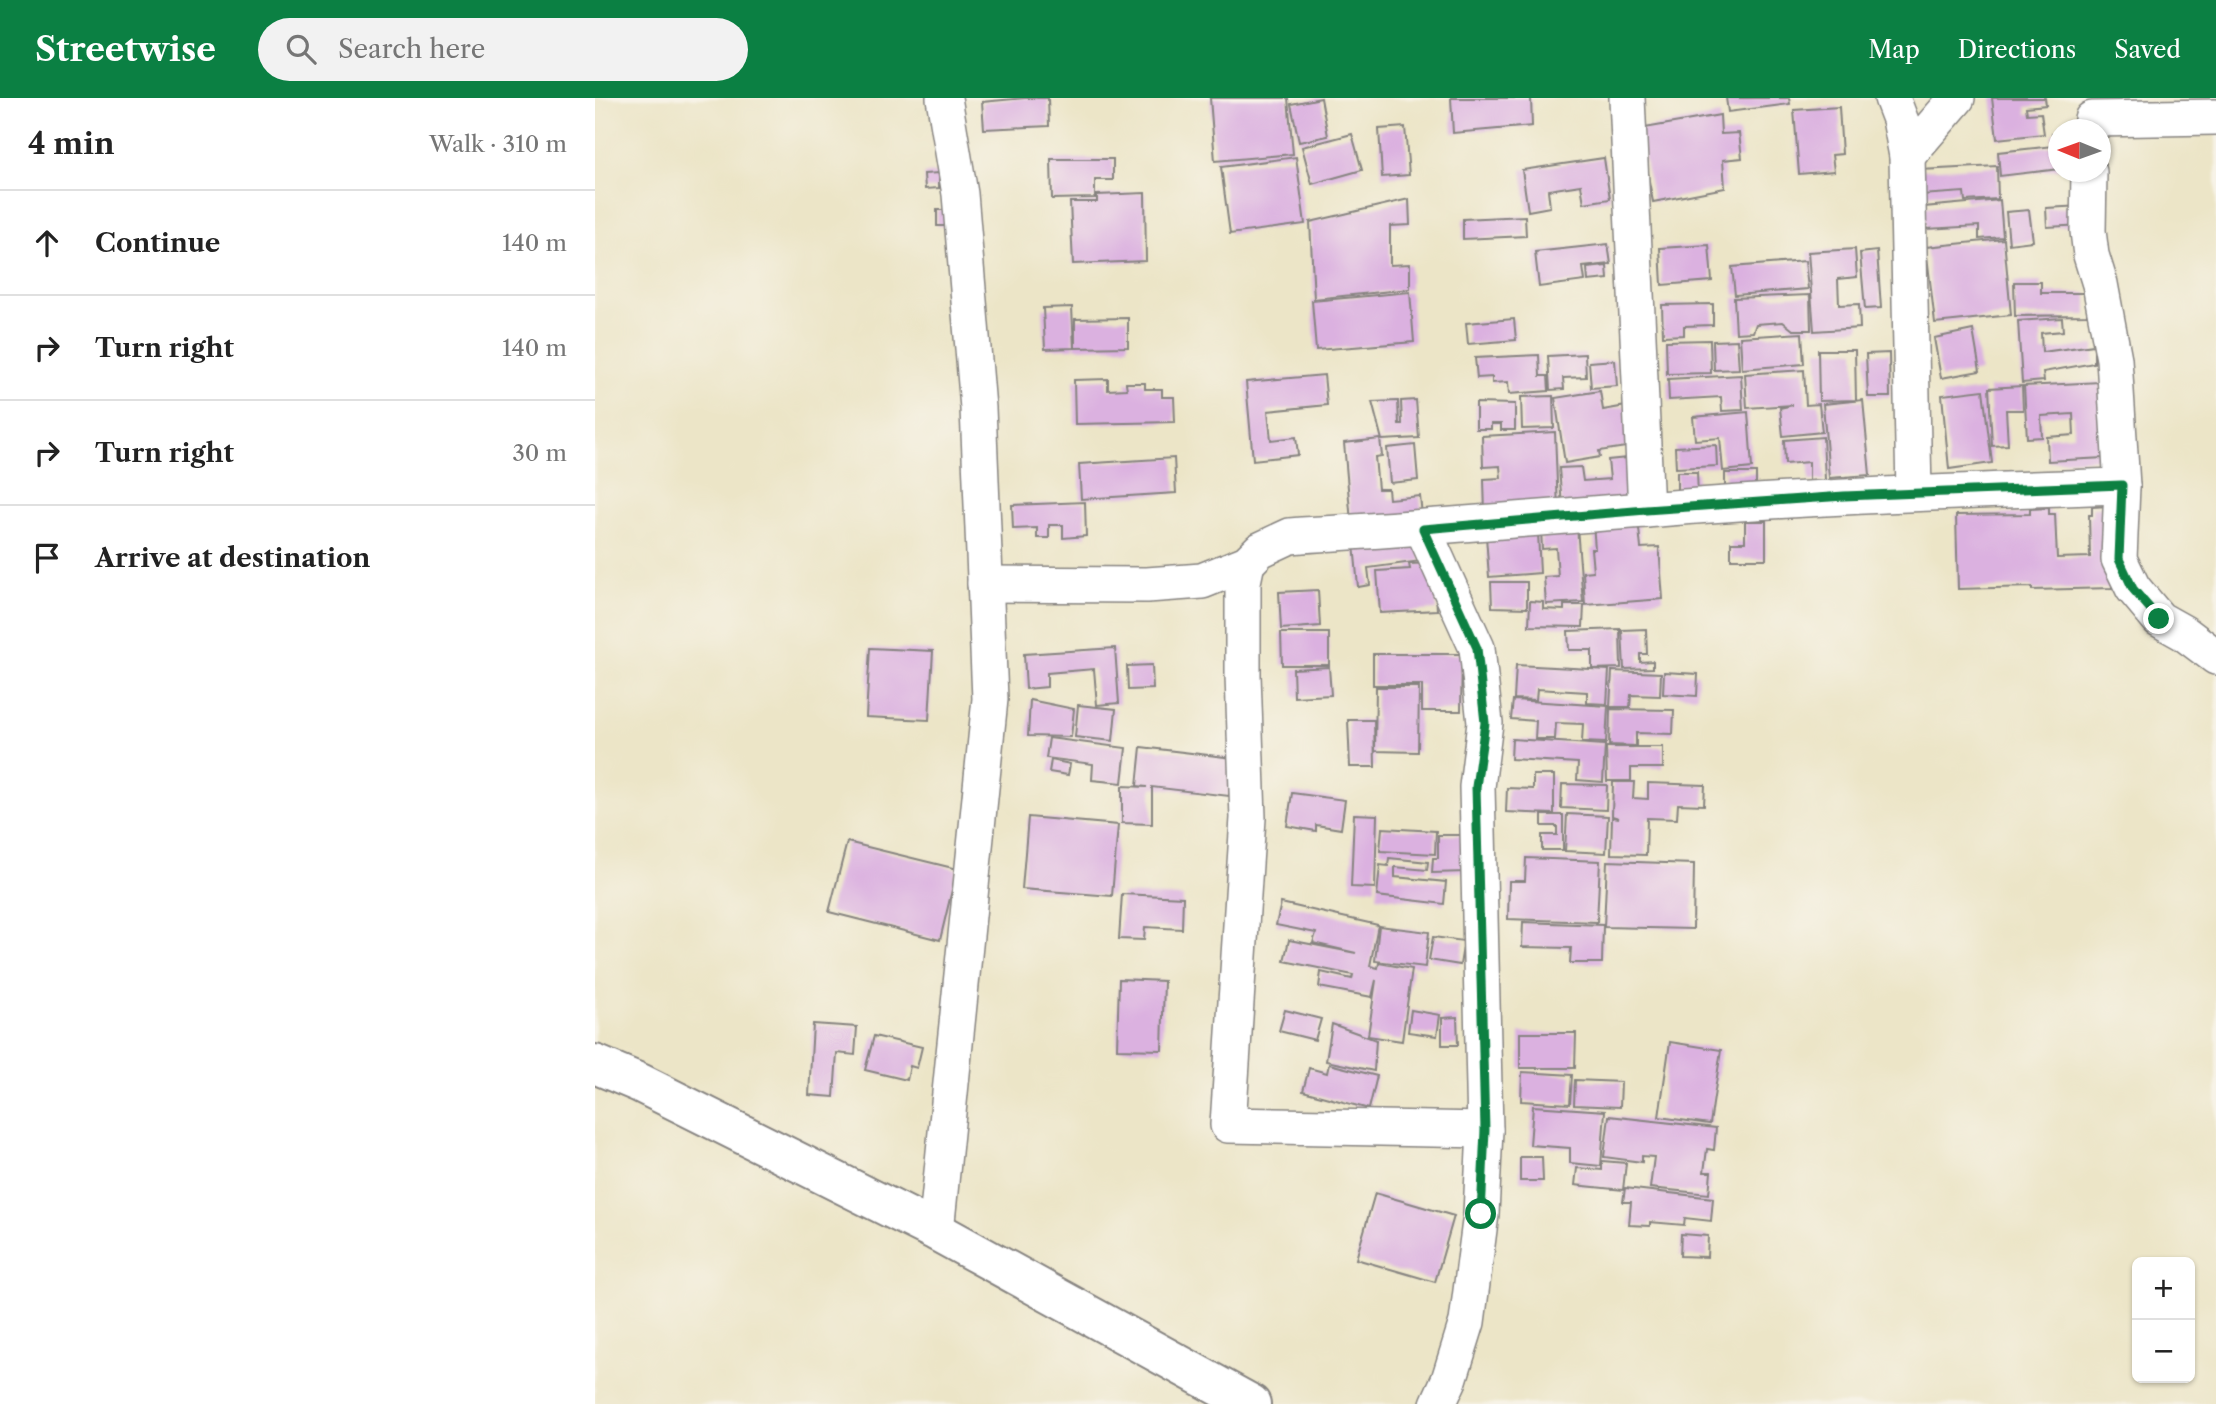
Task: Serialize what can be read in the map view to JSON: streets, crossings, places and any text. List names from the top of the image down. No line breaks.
{"north":"left","page":{"header":"Streetwise","search":"Search here","nav":["Map","Directions","Saved"],"heading":["4 min","Walk · 310 m"],"list":[["Continue","140 m"],["Turn right","140 m"],["Turn right","30 m"],"Arrive at destination"],"map_buttons":["+","−"]}}
